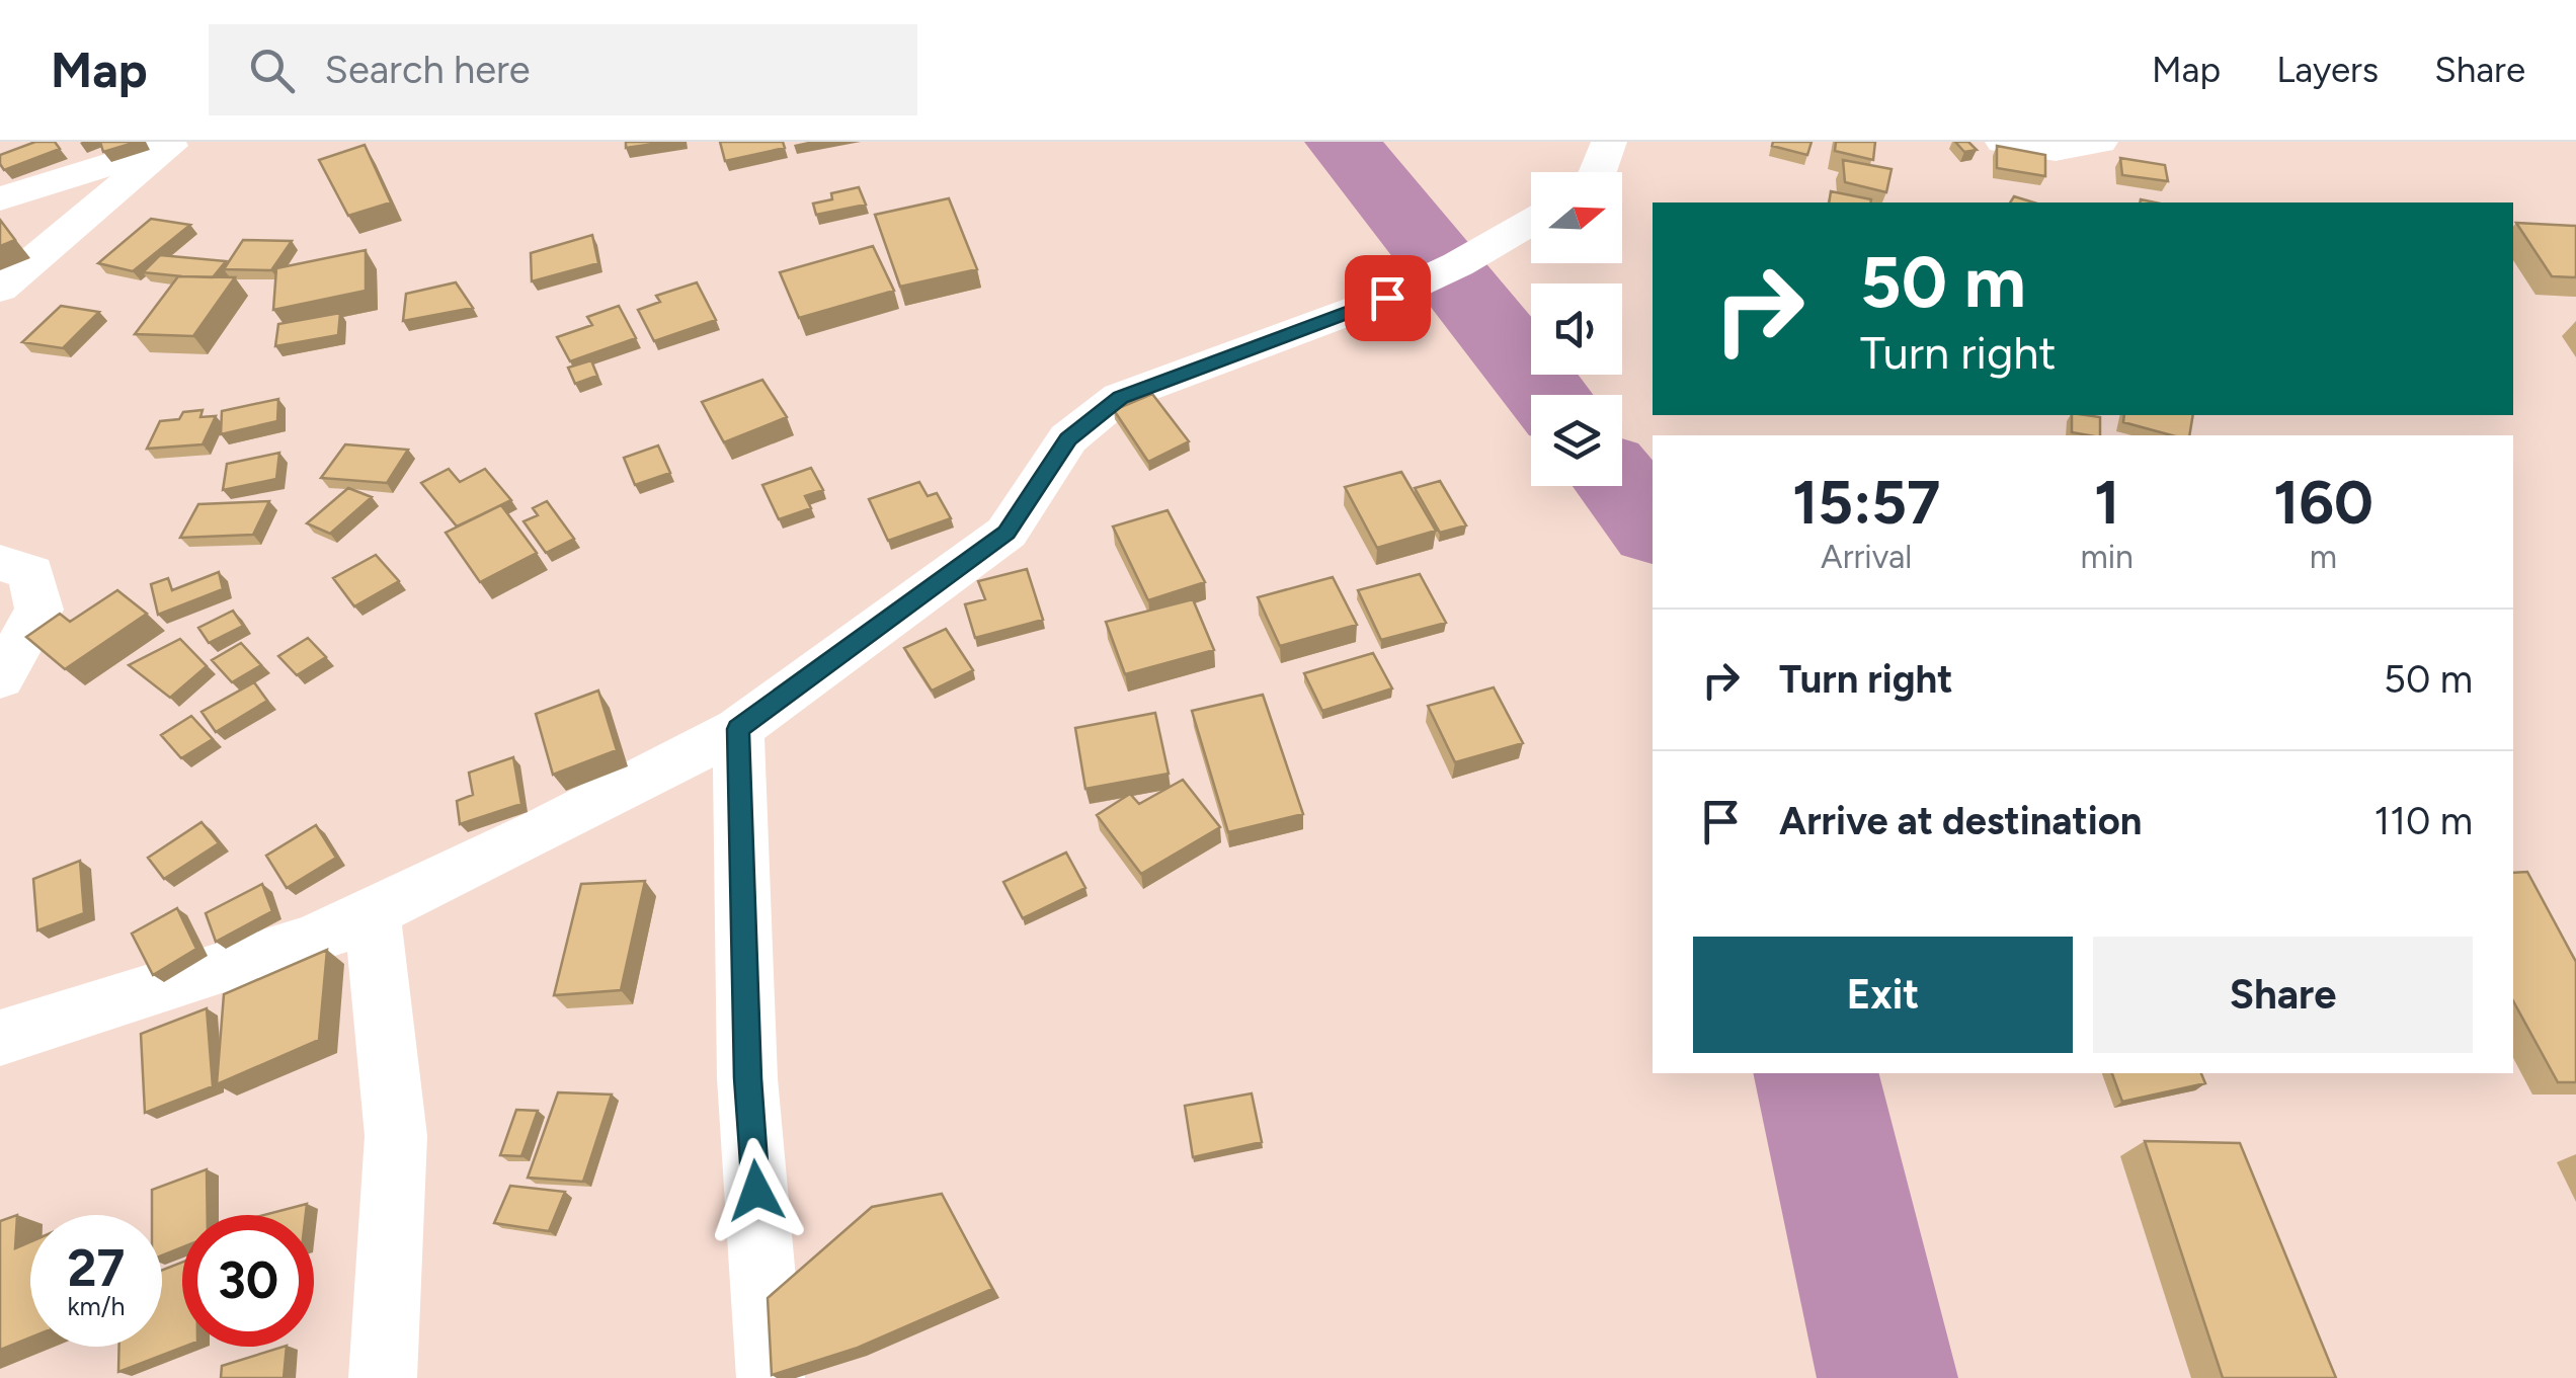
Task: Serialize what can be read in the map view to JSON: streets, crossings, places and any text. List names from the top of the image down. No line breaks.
{"north":"right","page":{"header":"Map","search":"Search here","nav":["Map","Layers","Share"],"turn":["50 m","Turn right"],"eta":["15:57","Arrival","1","min","160","m"],"list":[{"name":"Turn right","value":"50 m"},{"name":"Arrive at destination","value":"110 m"}],"buttons":["Exit","Share"],"speed":"27 km/h","limit":"30"}}
